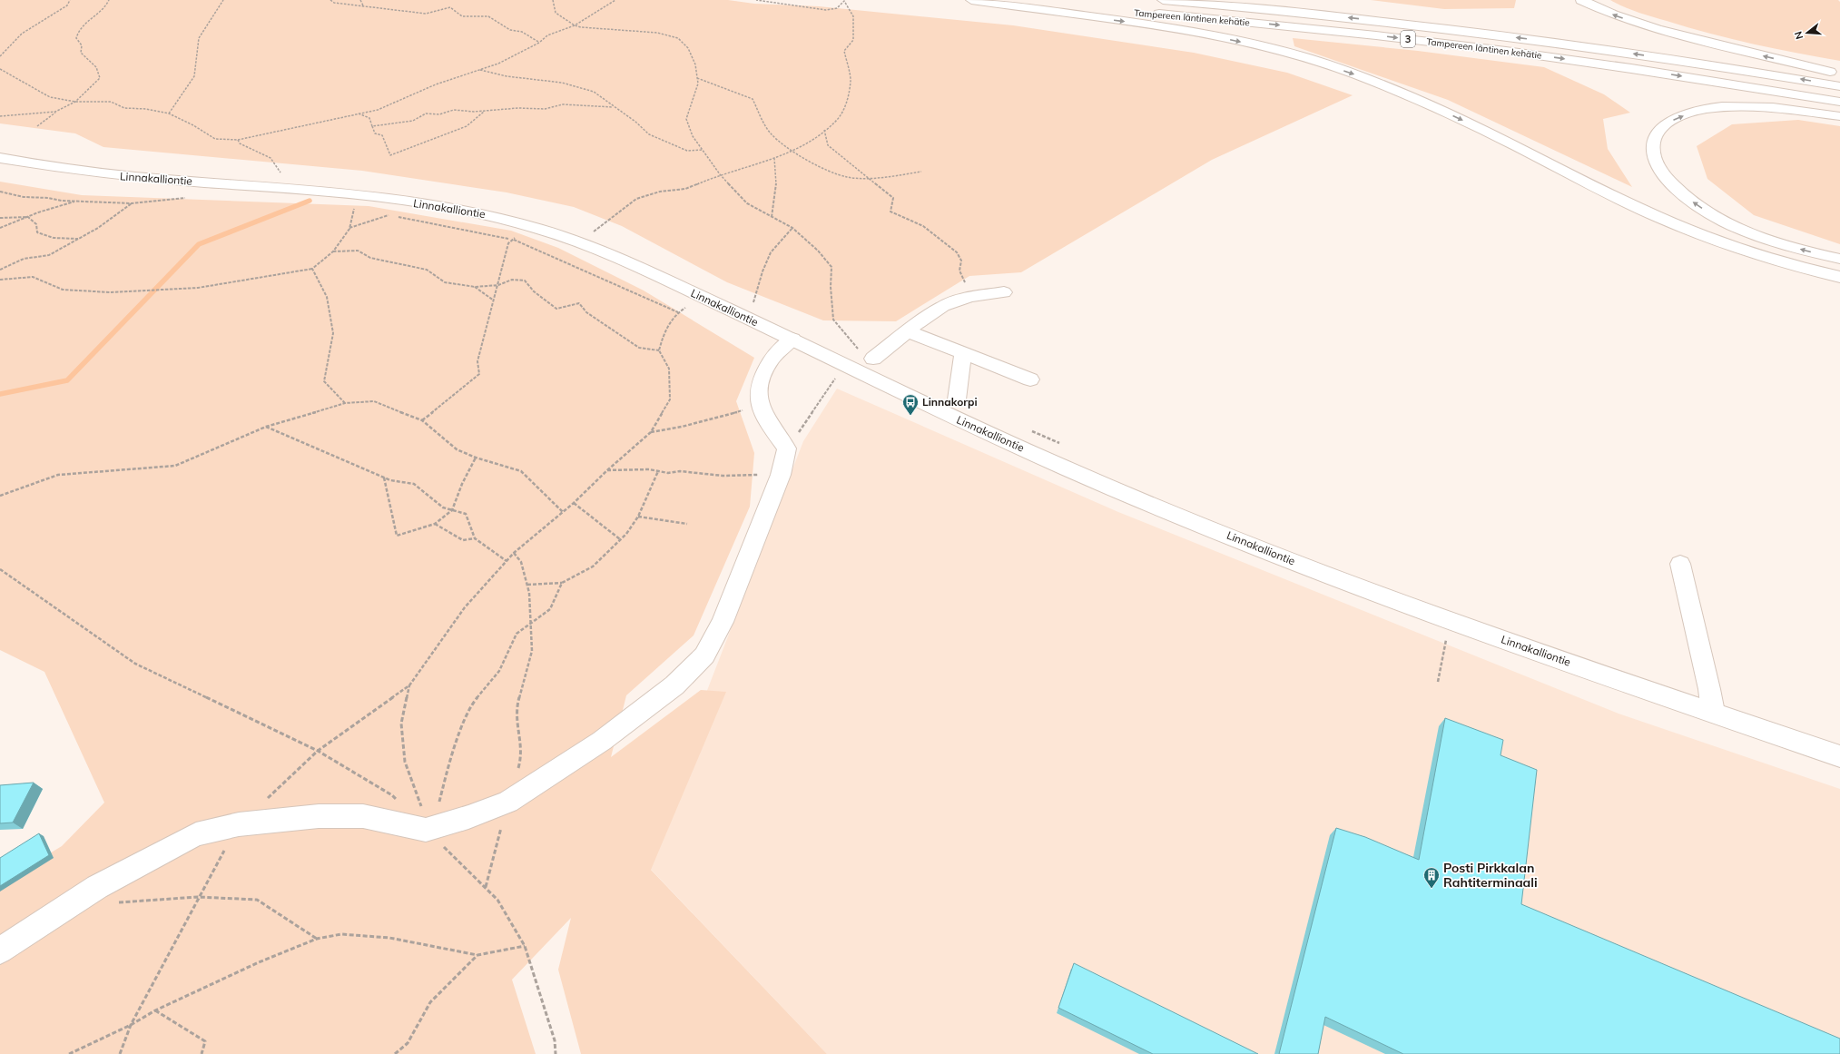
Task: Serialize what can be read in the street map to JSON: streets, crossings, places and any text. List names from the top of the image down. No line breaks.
{"streets":{"main road":["Tampereen läntinen kehätie","3","Linnakalliontie"]},"places":{"bus stop":["Linnakorpi"],"building":["Posti Pirkkalan Rahtiterminaali"]},"north":"left"}
